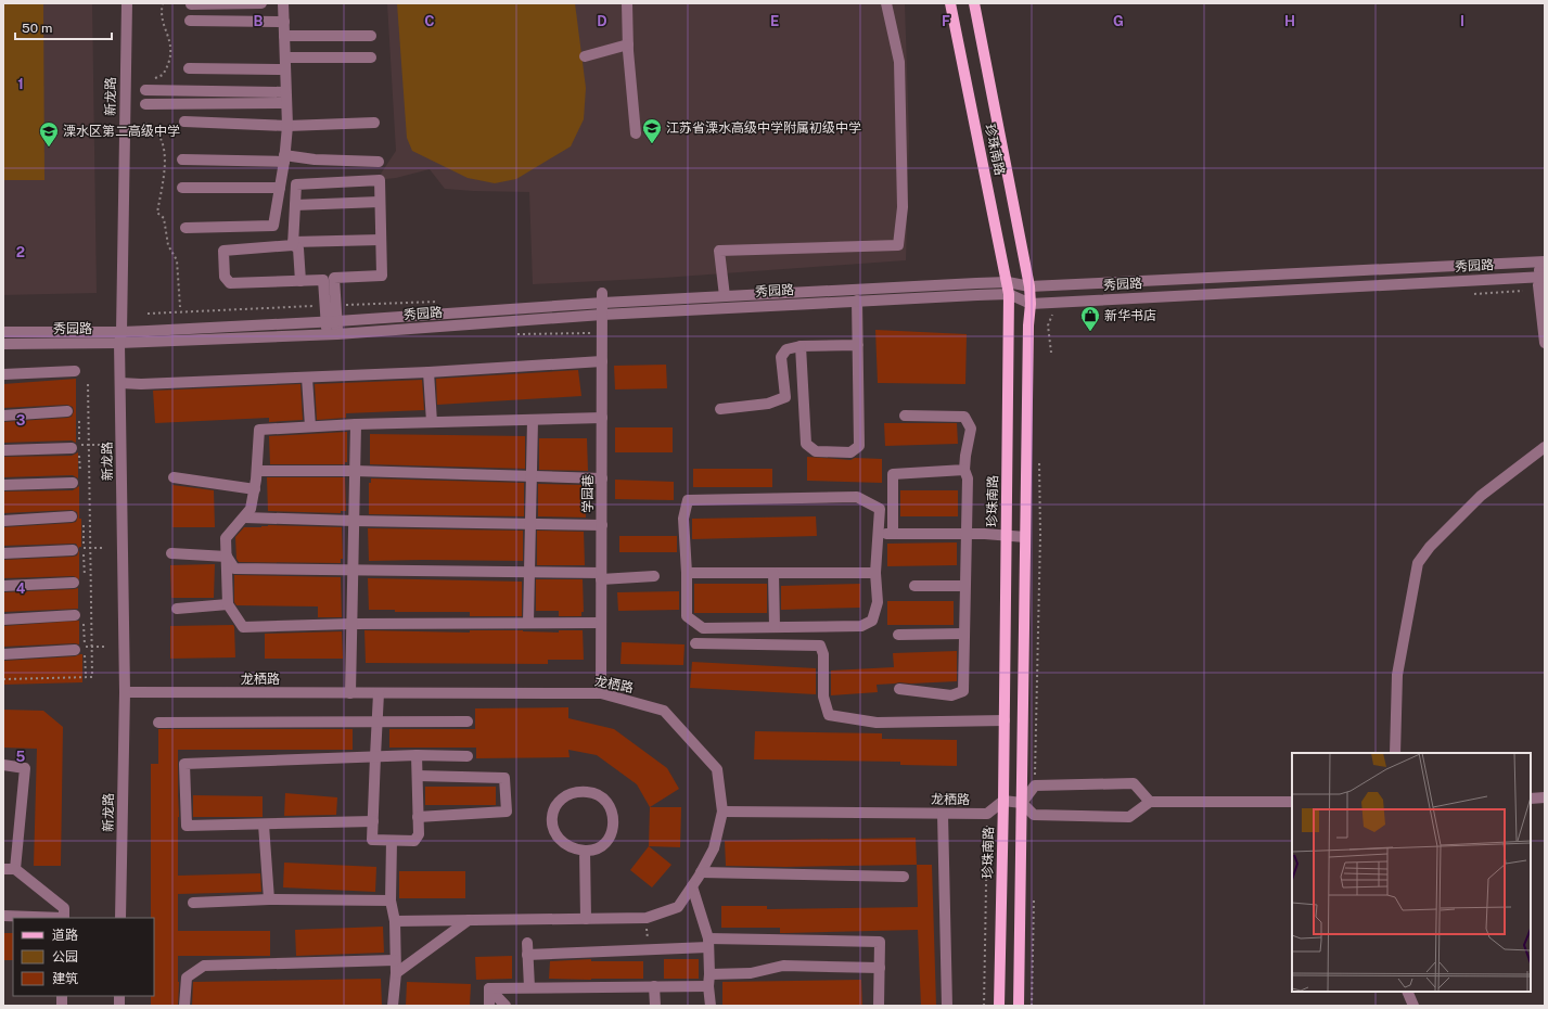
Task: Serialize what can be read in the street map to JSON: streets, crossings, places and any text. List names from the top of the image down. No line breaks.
{"streets":{"main road":["珍珠南路"],"street":["新龙路","秀园路","学园巷","龙栖路"]},"crossings":[["新龙路","秀园路"],["新龙路","龙栖路"],["珍珠南路","秀园路"],["珍珠南路","龙栖路"],["秀园路","学园巷"],["学园巷","龙栖路"]],"places":{"school or university":["江苏省溧水高级中学附属初级中学","溧水区第二高级中学"],"shop":["新华书店"]},"legend":["道路","公园","建筑"],"scale_bar":"50 m","grid":{"columns":["B","C","D","E","F","G","H","I"],"rows":["1","2","3","4","5"]}}
